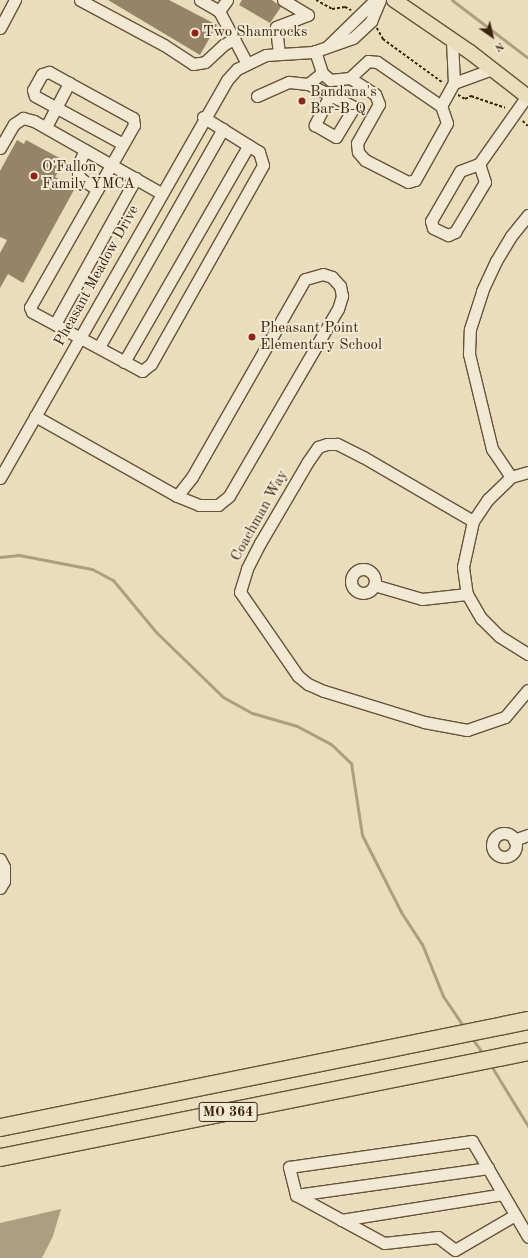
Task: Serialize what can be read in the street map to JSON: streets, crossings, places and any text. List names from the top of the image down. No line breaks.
{"streets":{"highway":["MO 364"],"street":["Pheasant Meadow Drive","Coachman Way"]},"places":["Two Shamrocks","Bandana's Bar-B-Q","O'Fallon Family YMCA","Pheasant Point Elementary School"],"north":"bottom right"}
